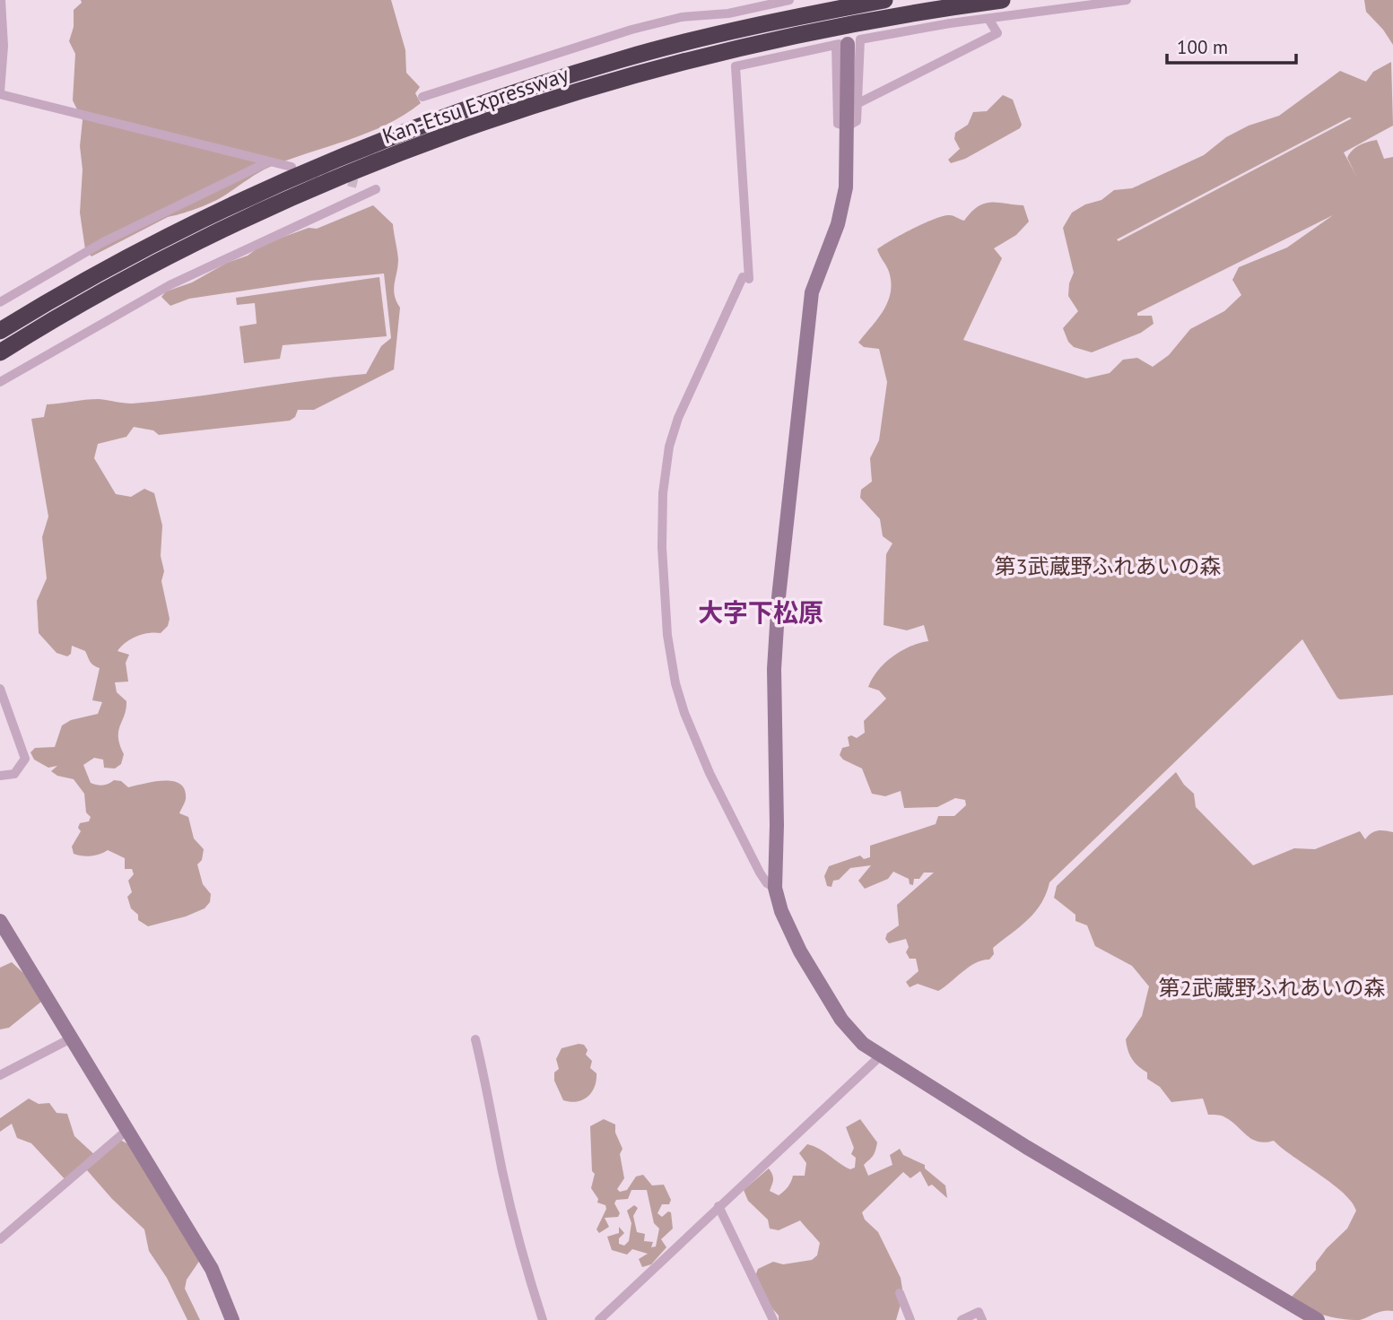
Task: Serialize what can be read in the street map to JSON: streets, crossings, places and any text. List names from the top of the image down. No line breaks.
{"streets":{"highway":["Kan-Etsu Expressway"]},"districts":["大字下松原"],"parks":["第3武蔵野ふれあいの森","第2武蔵野ふれあいの森"],"scale_bar":"100 m"}
